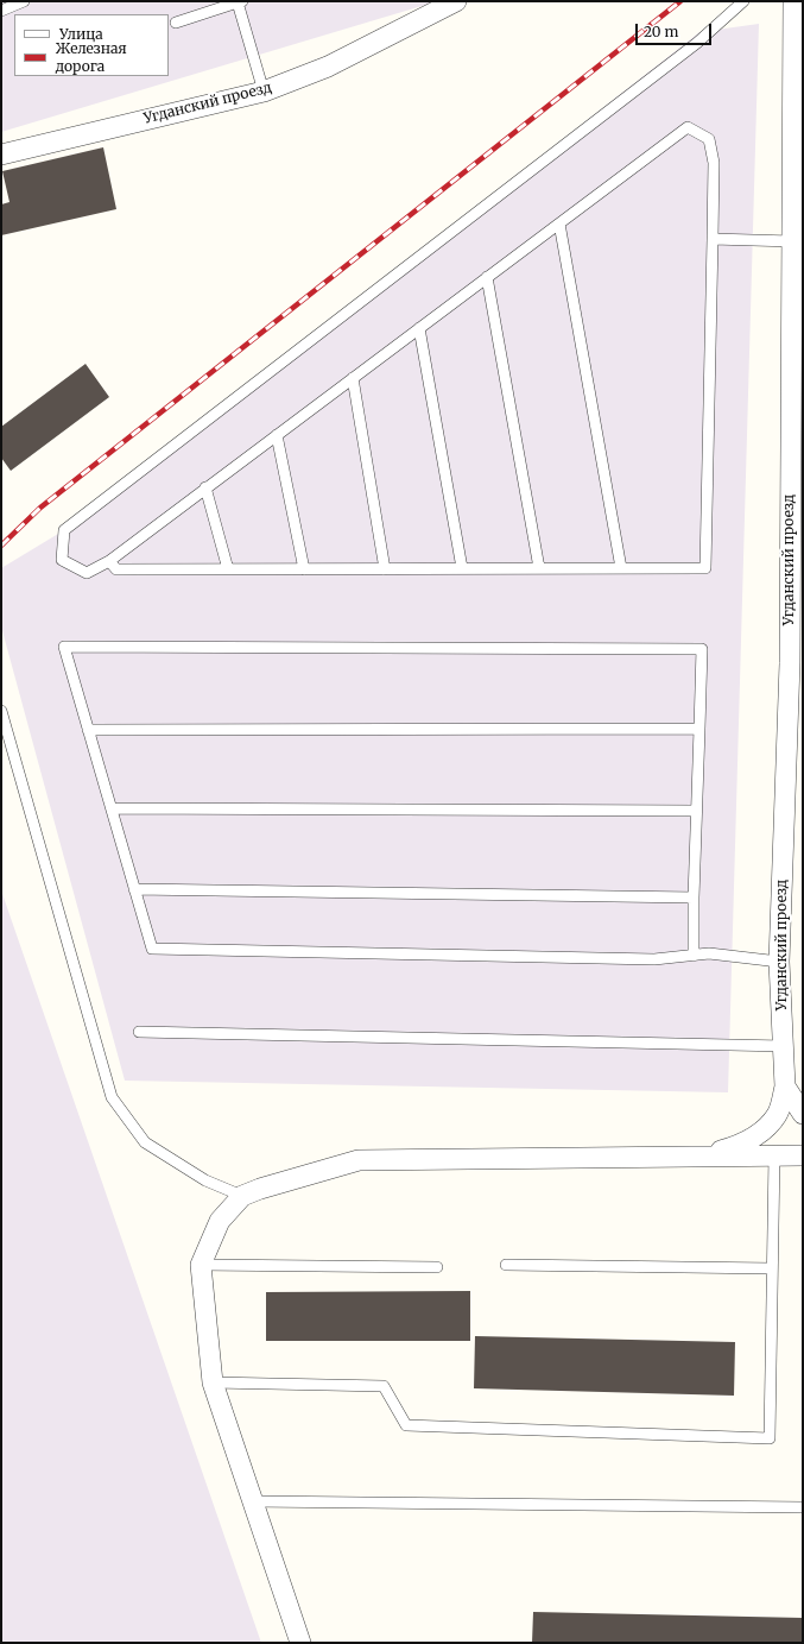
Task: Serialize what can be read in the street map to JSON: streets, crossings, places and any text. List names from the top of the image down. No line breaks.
{"streets":{"street":["Угданский проезд"]},"legend":["Улица","Железная дорога"],"scale_bar":"20 m"}
